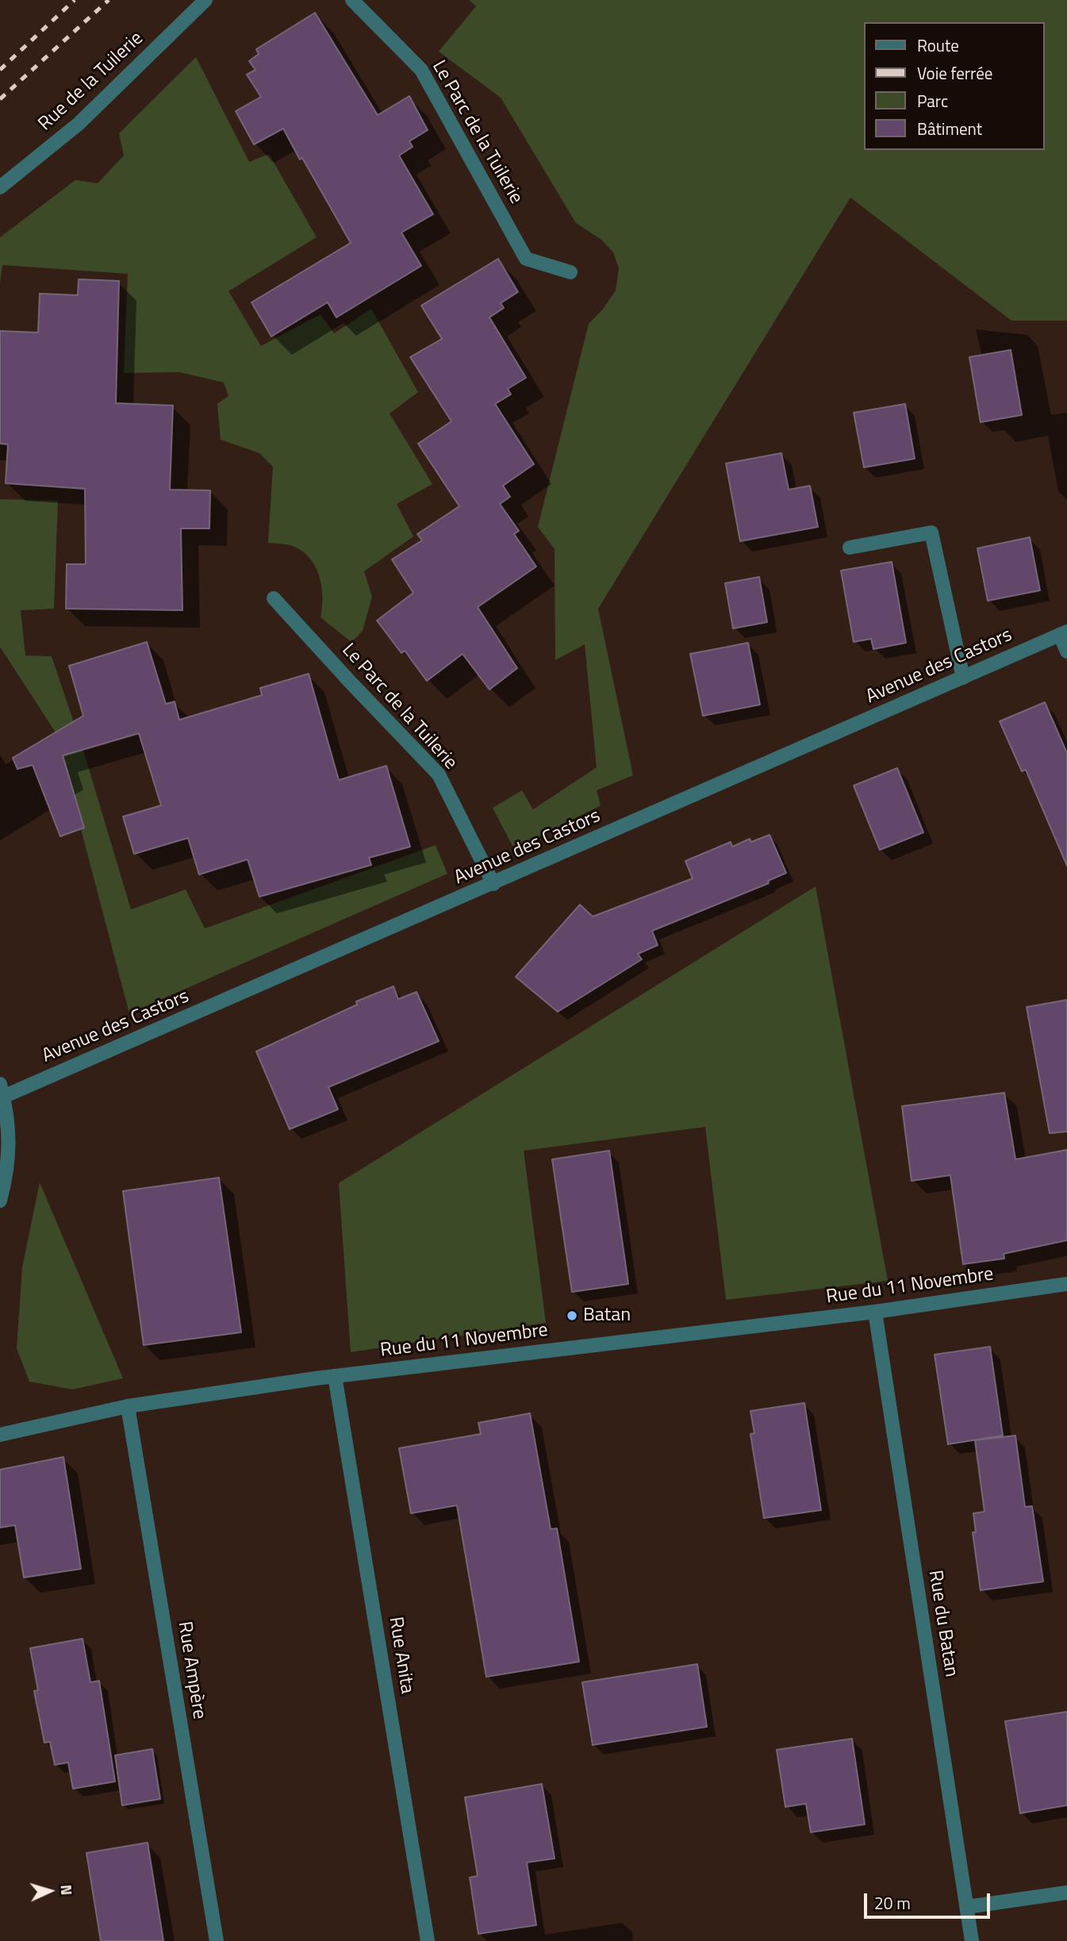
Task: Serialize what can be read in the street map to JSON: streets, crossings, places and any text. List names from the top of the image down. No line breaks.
{"streets":{"street":["Rue de la Tuilerie","Le Parc de la Tuilerie","Avenue des Castors","Rue du 11 Novembre","Rue du Batan","Rue Anita","Rue Ampère"]},"crossings":[["Le Parc de la Tuilerie","Avenue des Castors"],["Rue du 11 Novembre","Rue du Batan"],["Rue du 11 Novembre","Rue Anita"],["Rue du 11 Novembre","Rue Ampère"]],"places":["Batan"],"legend":["Route","Voie ferrée","Parc","Bâtiment"],"scale_bar":"20 m","north":"right"}
